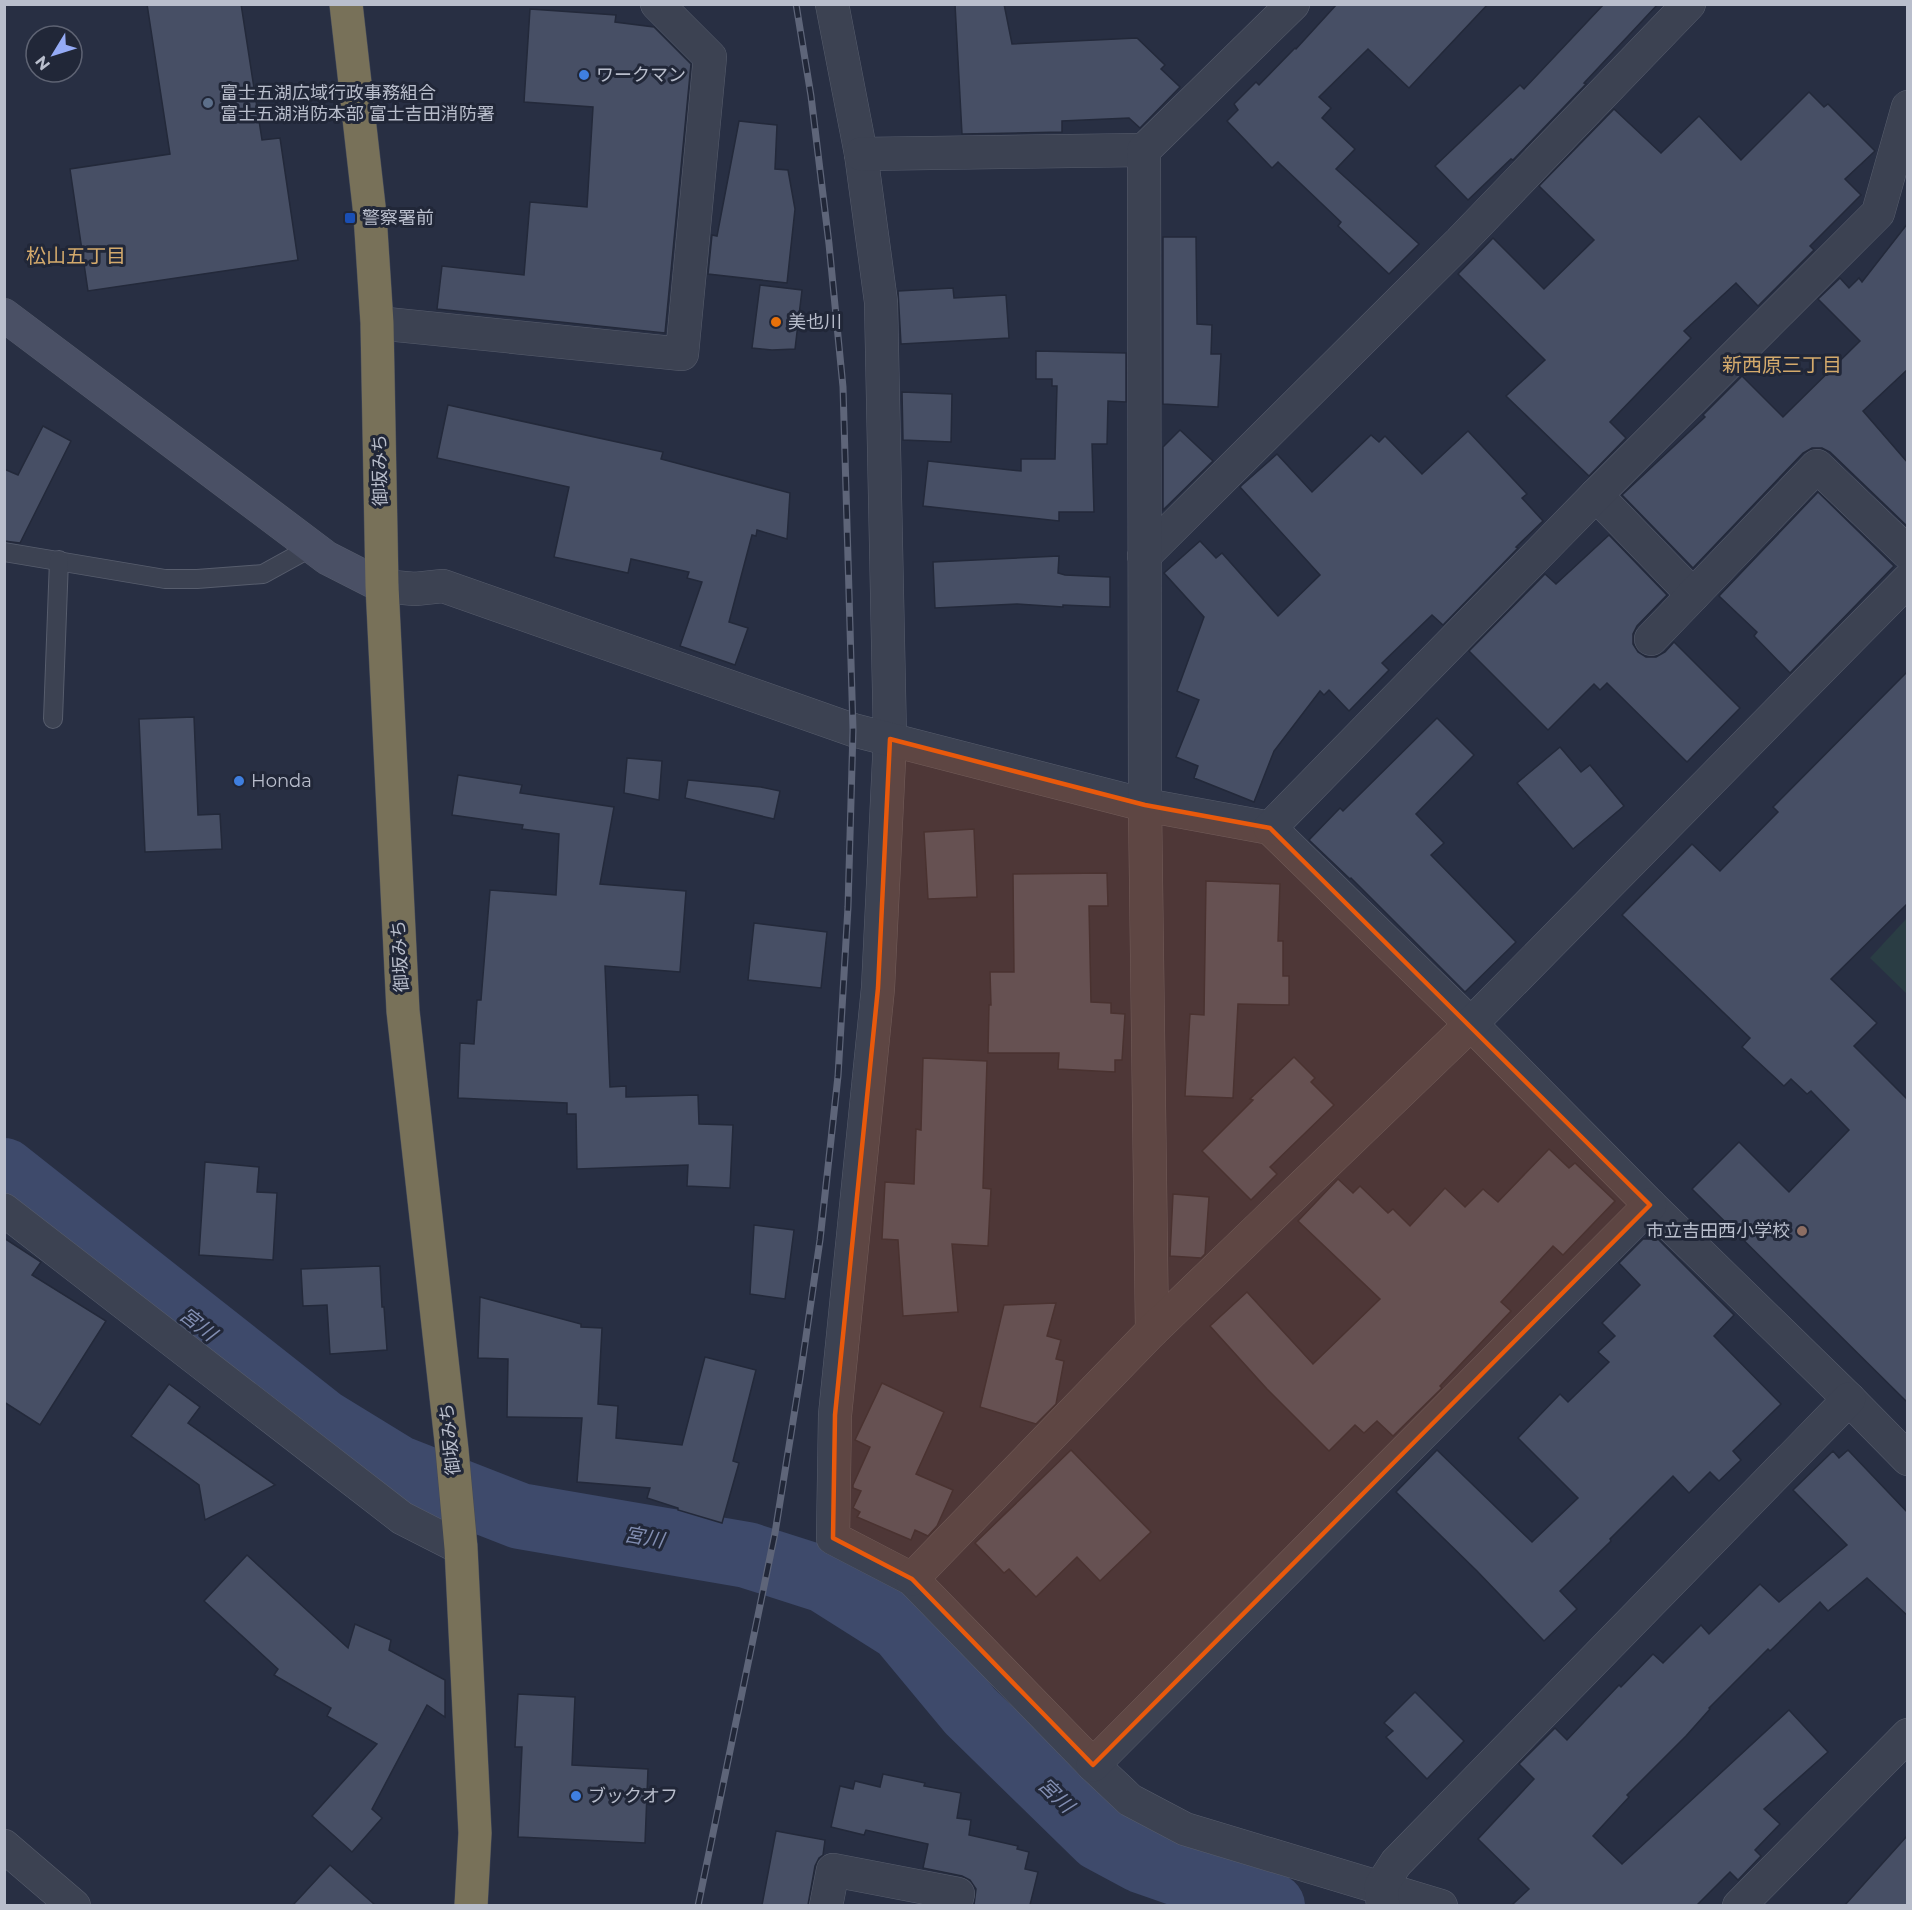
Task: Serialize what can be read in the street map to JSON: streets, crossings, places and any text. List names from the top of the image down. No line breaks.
{"streets":{"highway":["御坂みち"]},"districts":["松山五丁目","新西原三丁目"],"water":["宮川"],"places":{"other":["ワークマン","富士五湖広域行政事務組合 富士五湖消防本部 富士吉田消防署","美也川","Honda","市立吉田西小学校","ブックオフ"],"transit":["警察署前"]},"north":"bottom left"}
